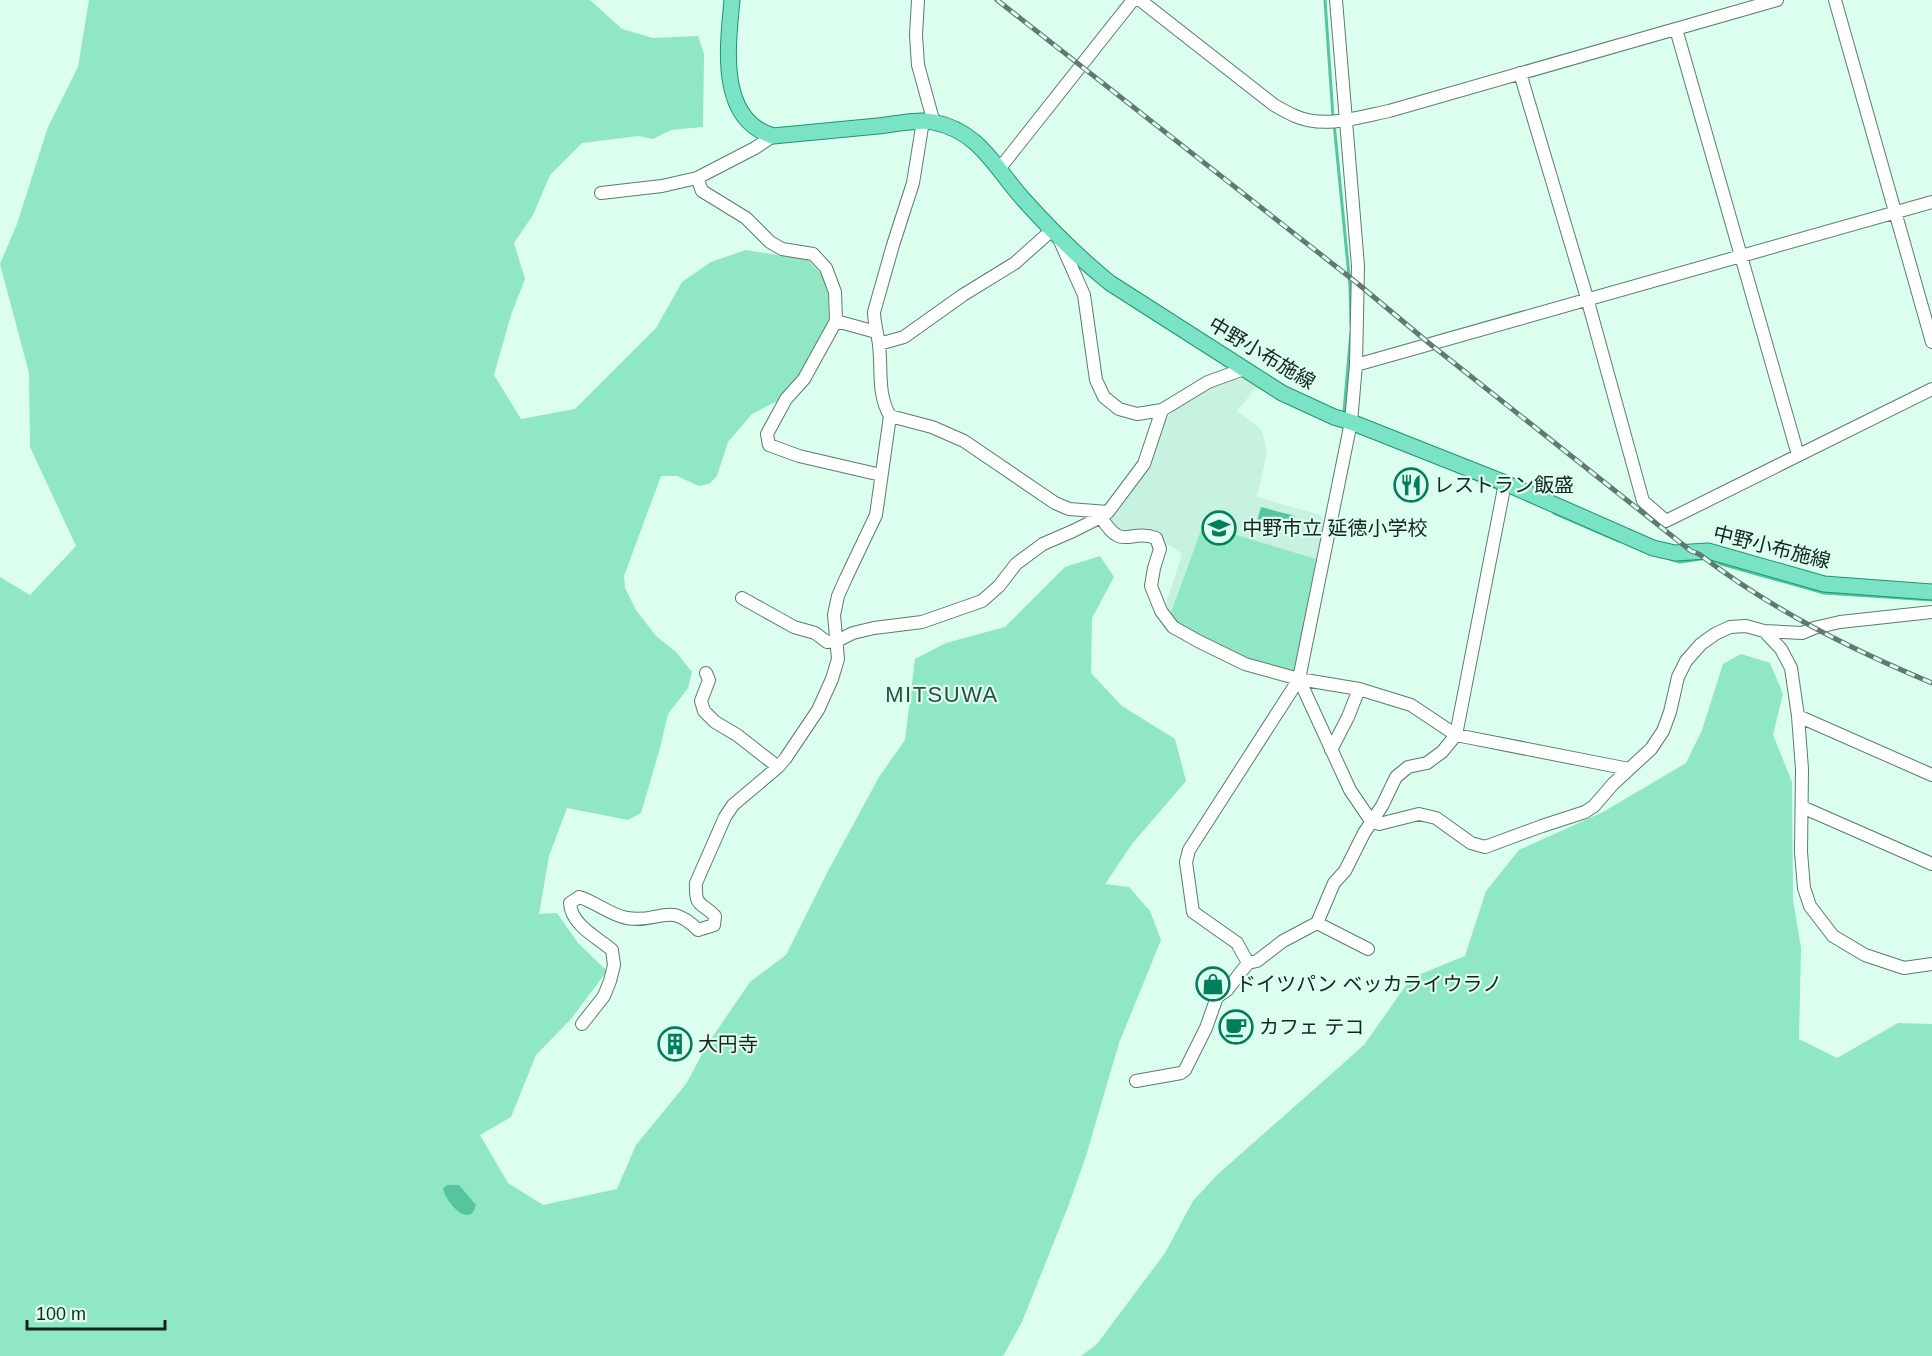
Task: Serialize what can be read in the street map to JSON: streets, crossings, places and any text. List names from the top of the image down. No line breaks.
{"streets":{"main road":["中野小布施線"]},"districts":["MITSUWA"],"places":{"restaurant":["レストラン飯盛"],"school or university":["中野市立 延徳小学校"],"shop":["ドイツパン ベッカライウラノ"],"cafe":["カフェ テコ"],"building":["大円寺"]},"scale_bar":"100 m"}
